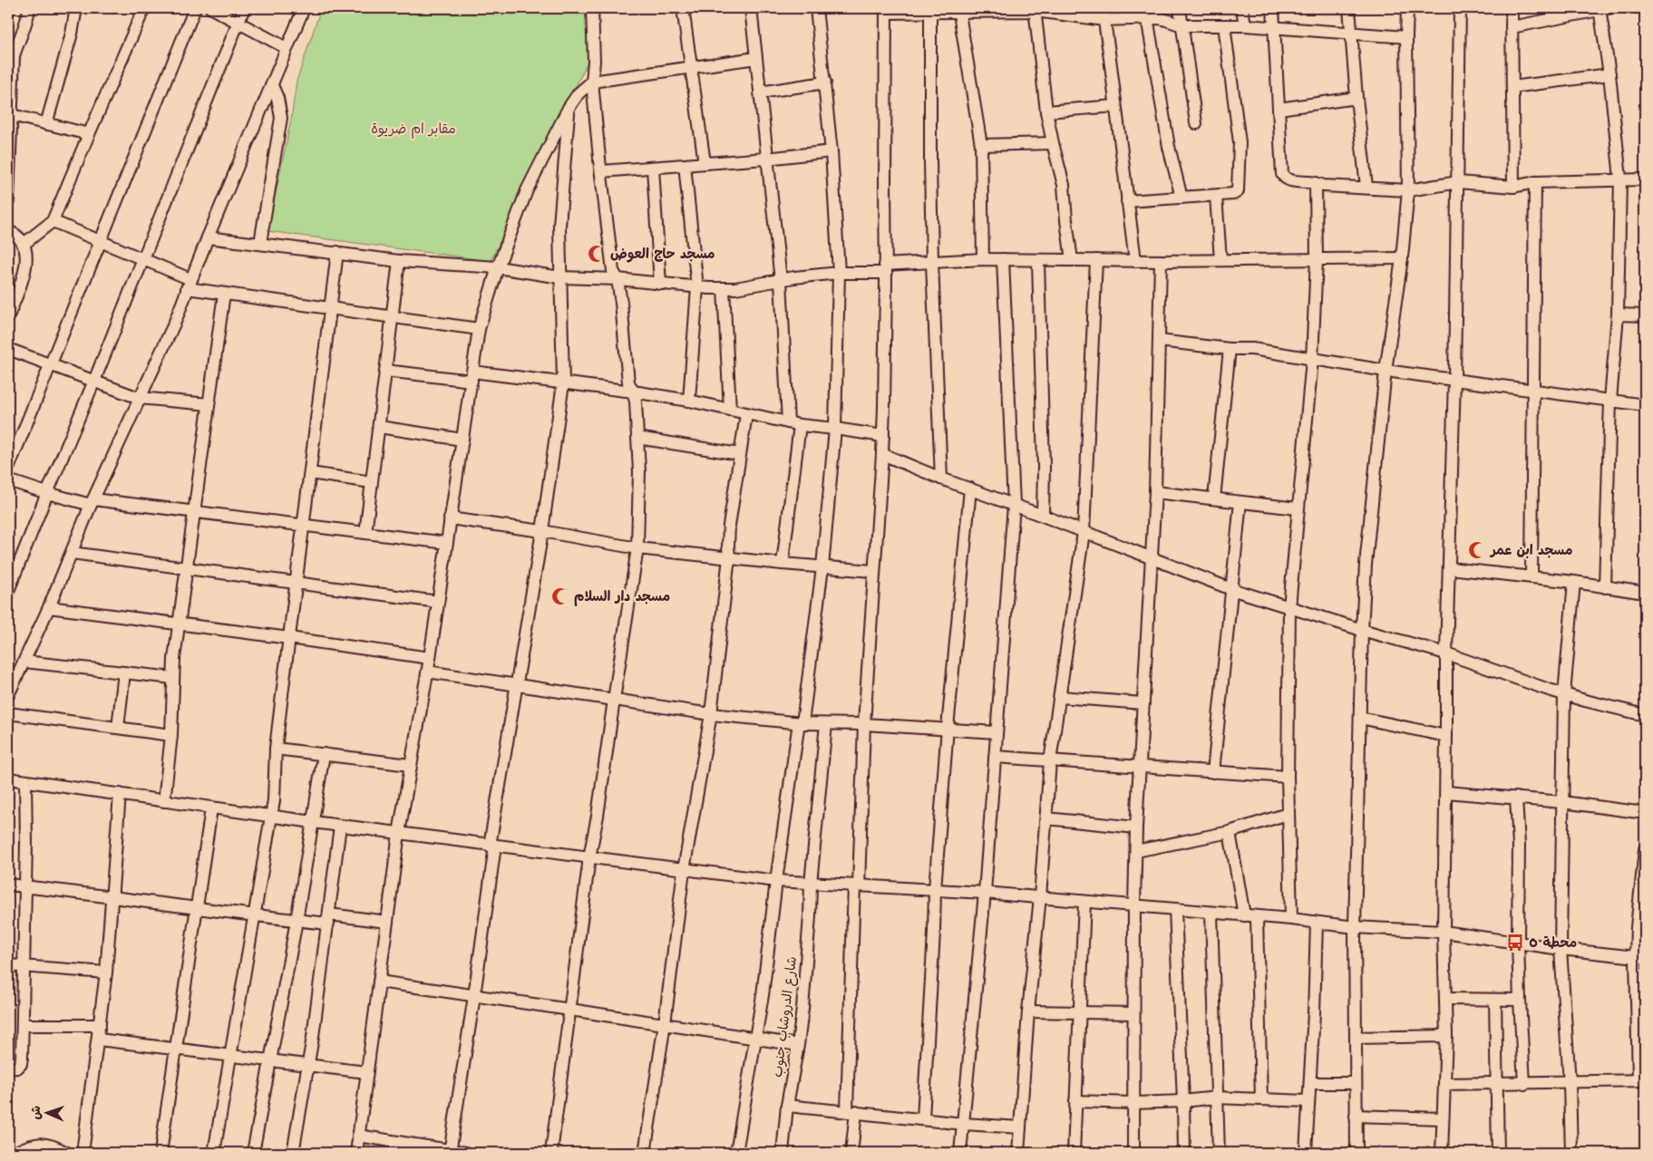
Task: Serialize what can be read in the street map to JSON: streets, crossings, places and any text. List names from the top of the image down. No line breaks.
{"streets":{"street":["شارع الدروشاب جنوب"]},"parks":["مقابر ام ضريوة"],"places":{"mosque":["مسجد حاج العوض","مسجد ابن عمر","مسجد دار السلام"],"bus stop":["محطة ٥"]},"north":"left"}
